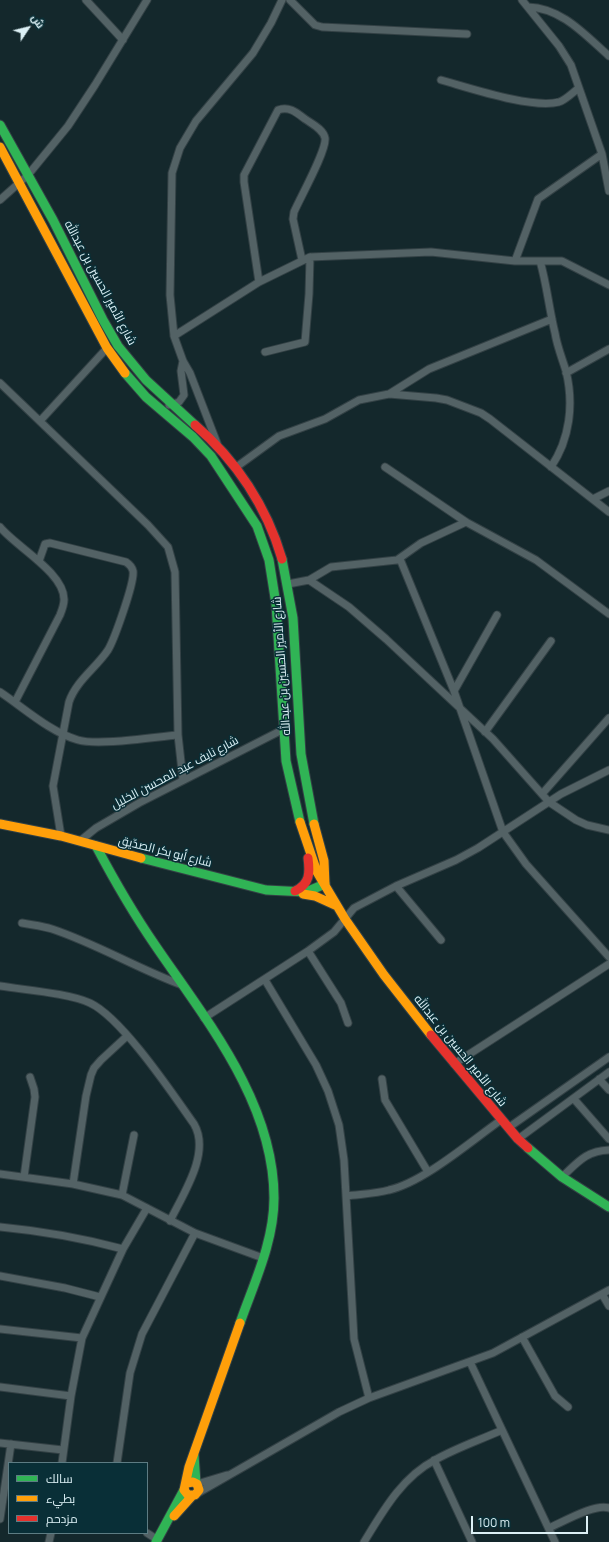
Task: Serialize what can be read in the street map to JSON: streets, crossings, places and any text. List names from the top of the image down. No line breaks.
{"streets":{"street":["شارع الأمير الحسين بن عبدالله","شارع نايف عبد المحسن الخليل","شارع أبو بكر الصدّيق"]},"crossings":[["شارع الأمير الحسين بن عبدالله","شارع نايف عبد المحسن الخليل"],["شارع الأمير الحسين بن عبدالله","شارع أبو بكر الصدّيق"],["شارع نايف عبد المحسن الخليل","شارع أبو بكر الصدّيق"]],"legend":["سالك","بطيء","مزدحم"],"scale_bar":"100 m","north":"top right"}
